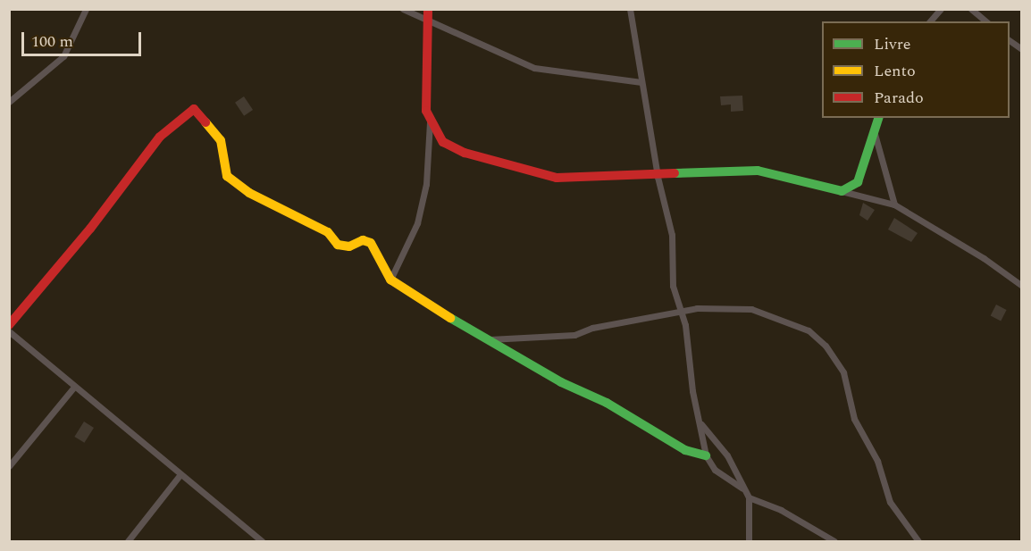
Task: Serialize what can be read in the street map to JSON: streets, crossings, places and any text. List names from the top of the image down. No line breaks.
{"legend":["Livre","Lento","Parado"],"scale_bar":"100 m"}
